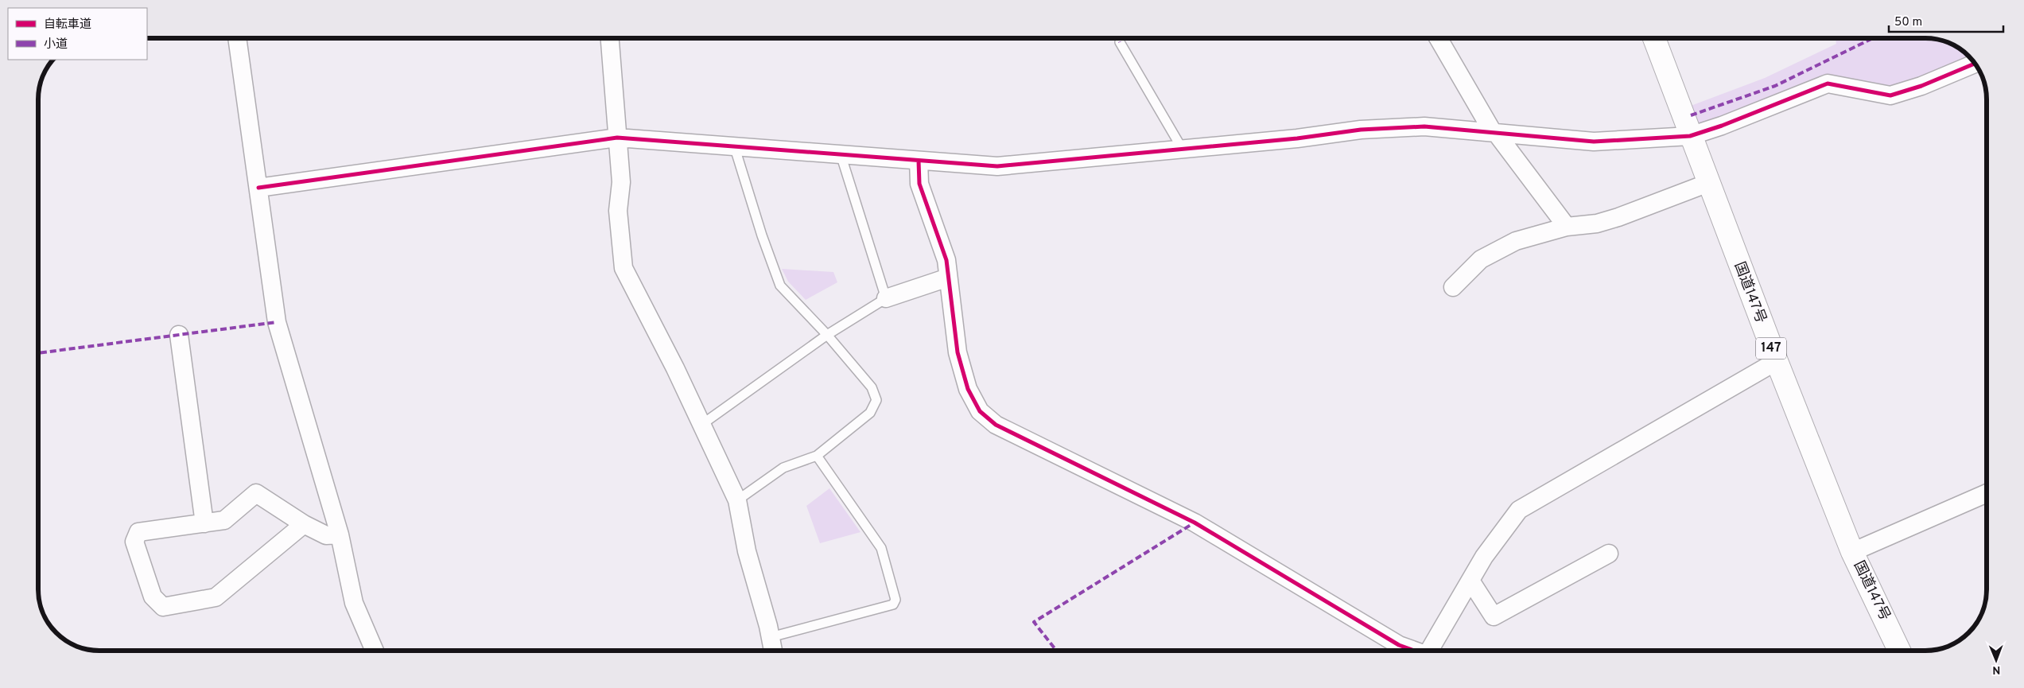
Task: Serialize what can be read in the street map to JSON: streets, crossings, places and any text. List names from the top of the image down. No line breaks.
{"streets":{"highway":["国道147号","147"]},"legend":["自転車道","小道"],"scale_bar":"50 m","north":"bottom"}
